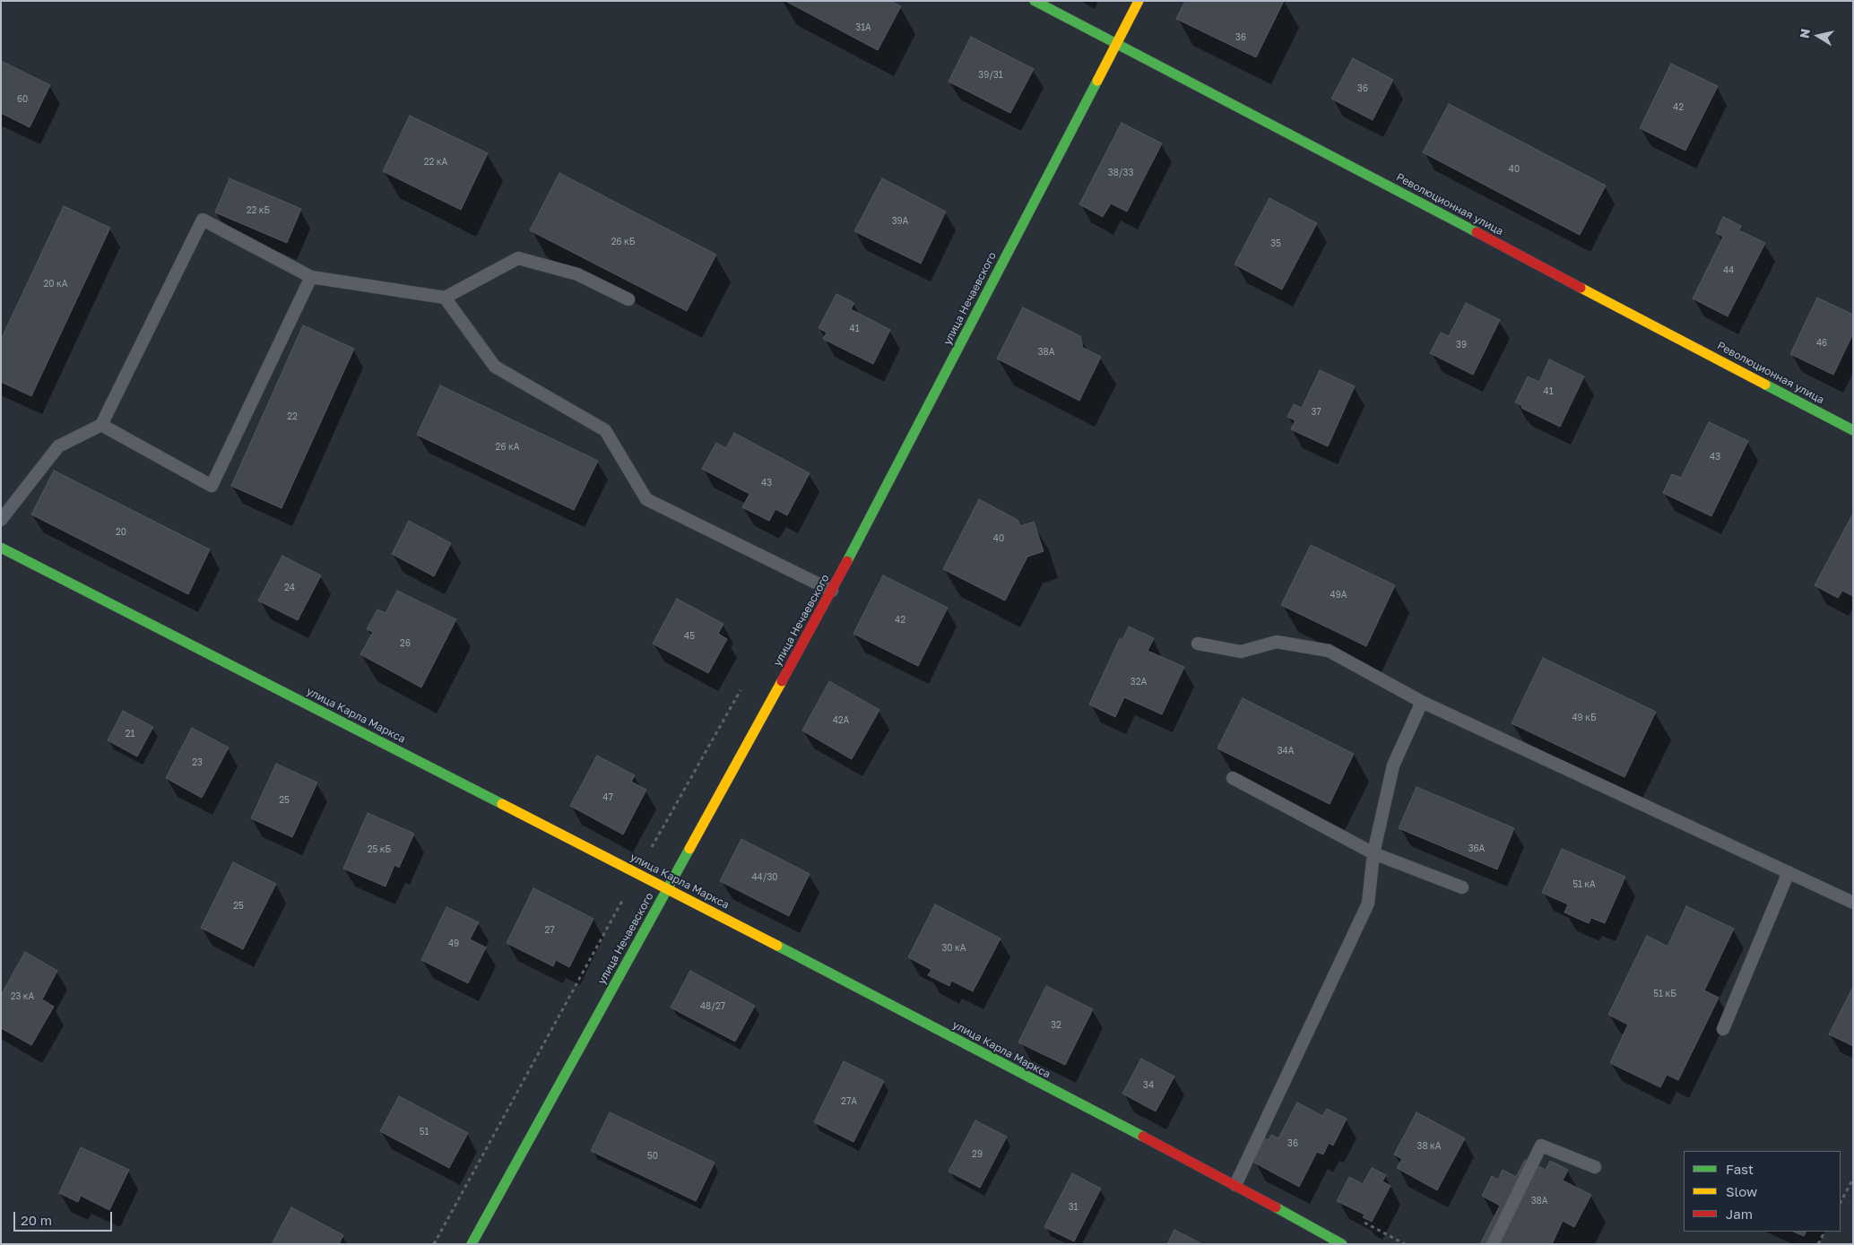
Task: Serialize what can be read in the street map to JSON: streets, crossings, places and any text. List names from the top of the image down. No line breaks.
{"streets":{"street":["Революционная улица","улица Нечаевского","улица Карла Маркса"]},"crossings":[["Революционная улица","улица Нечаевского"],["улица Нечаевского","улица Карла Маркса"]],"house_numbers":["31А","36","39/31","36","60","42","22 кА","40","38/33","22 кБ","39А","26 кБ","35","44","20 кА","41","46","39","38А","41","37","22","26 кА","43","43","20","40","24","49А","42","45","26","32А","49 кБ","42А","21","34А","23","47","25","36А","25 кБ","44/30","51 кА","25","27","49","30 кА","51 кБ","23 кА","48/27","32","34","27А","51","36","38 кА","29","50","38А","31"],"legend":["Fast","Slow","Jam"],"scale_bar":"20 m","north":"left"}
